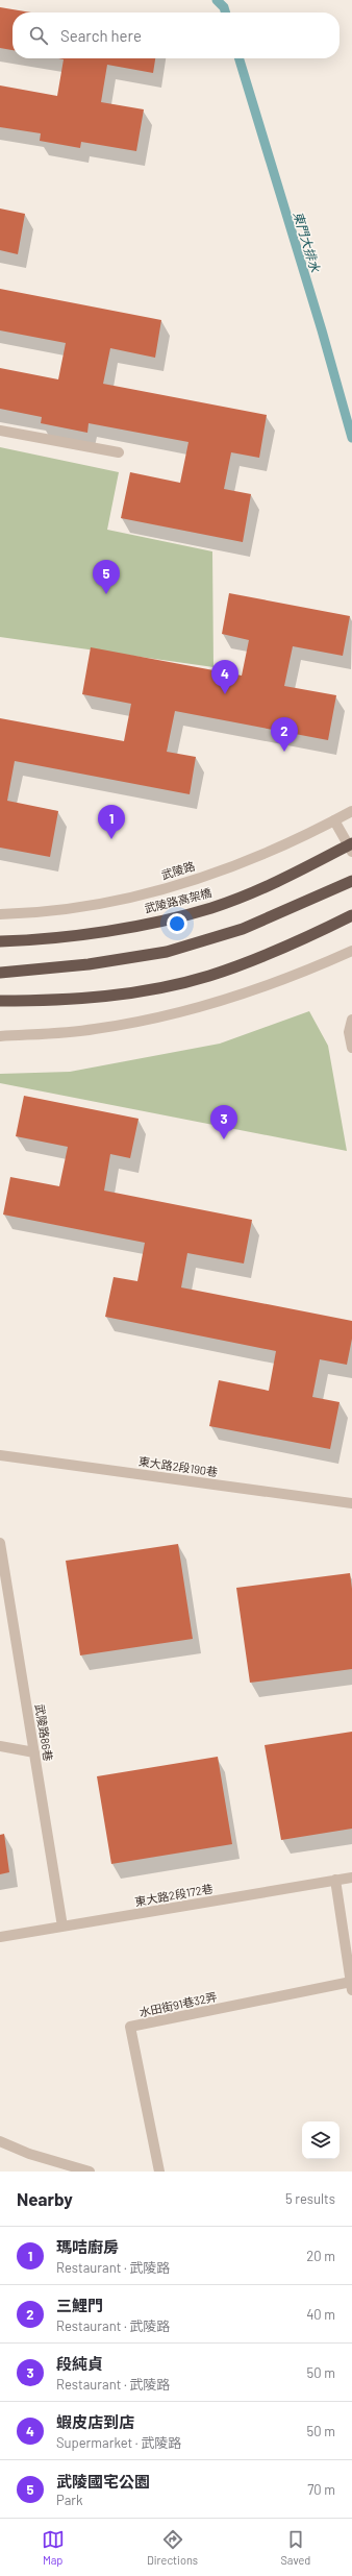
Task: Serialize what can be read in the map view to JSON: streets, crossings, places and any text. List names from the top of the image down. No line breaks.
{"streets":{"highway":["武陵路高架橋"],"street":["武陵路","東大路2段190巷","武陵路86巷","東大路2段172巷","水田街91巷32弄"]},"crossings":[["武陵路86巷","東大路2段172巷"]],"water":["東門大排水"],"page":{"search":"Search here","pins":["5","4","2","1","3"],"heading":["Nearby","5 results"],"list":[{"mark":"1","name":"瑪咭廚房","note":"Restaurant · 武陵路","value":"20 m"},{"mark":"2","name":"三鯉門","note":"Restaurant · 武陵路","value":"40 m"},{"mark":"3","name":"段純貞","note":"Restaurant · 武陵路","value":"50 m"},{"mark":"4","name":"蝦皮店到店","note":"Supermarket · 武陵路","value":"50 m"},{"mark":"5","name":"武陵國宅公園","note":"Park","value":"70 m"}],"nav":["Map","Directions","Saved"]}}
